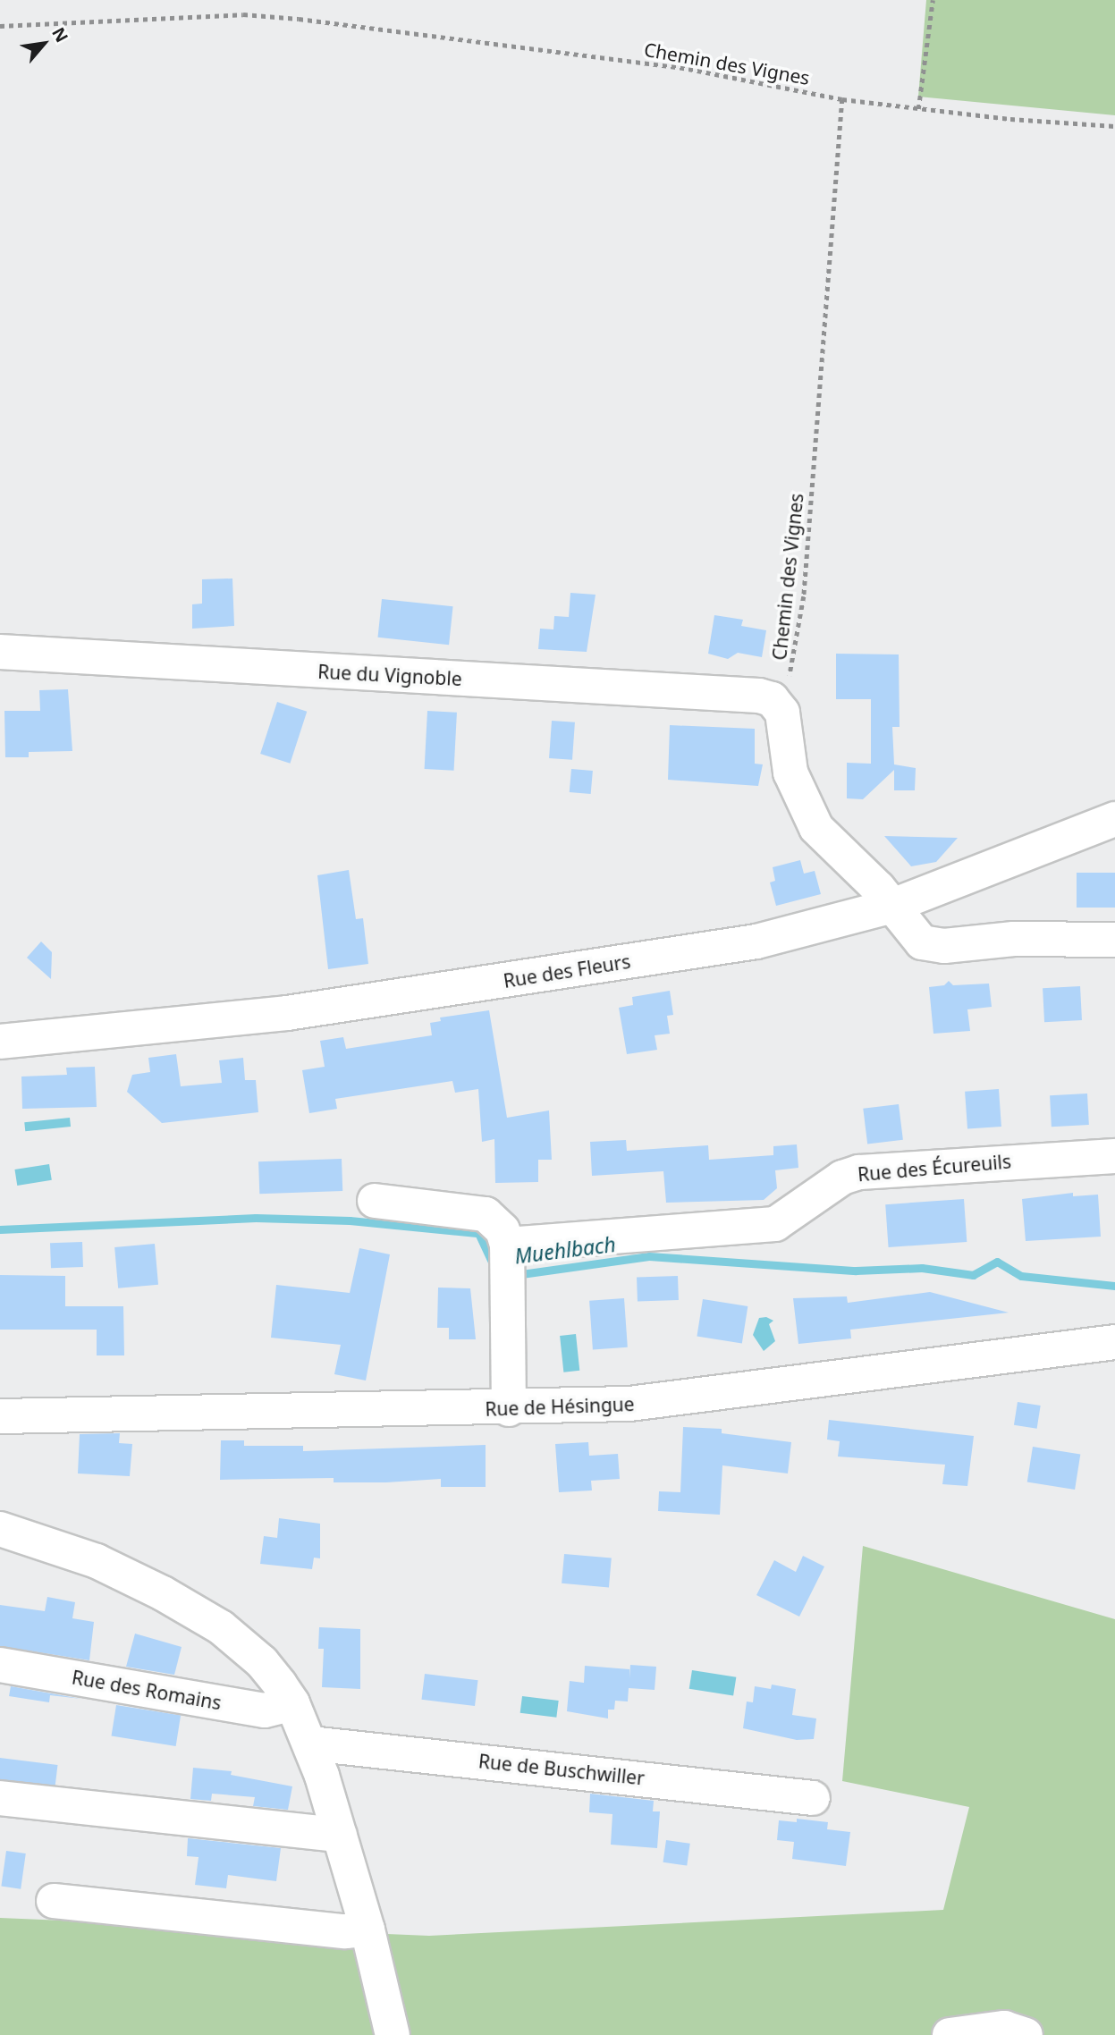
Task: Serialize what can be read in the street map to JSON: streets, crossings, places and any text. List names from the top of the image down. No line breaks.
{"streets":{"street":["Rue du Vignoble","Rue des Fleurs","Rue des Écureuils","Rue de Hésingue","Rue des Romains","Rue de Buschwiller"],"path":["Chemin des Vignes"]},"crossings":[["Chemin des Vignes","Rue du Vignoble"]],"water":["Muehlbach"],"north":"top right"}
